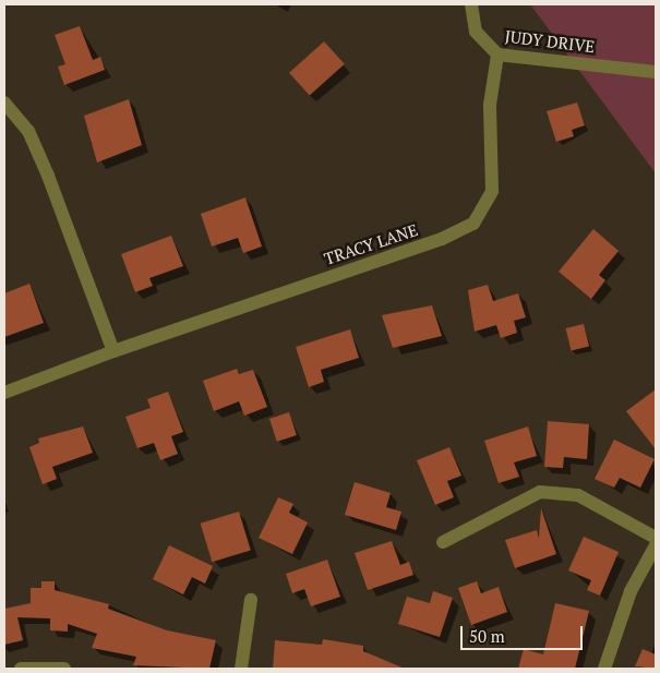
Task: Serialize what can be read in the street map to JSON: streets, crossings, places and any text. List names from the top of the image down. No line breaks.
{"streets":{"street":["JUDY DRIVE","TRACY LANE"]},"crossings":[["JUDY DRIVE","TRACY LANE"]],"scale_bar":"50 m"}
